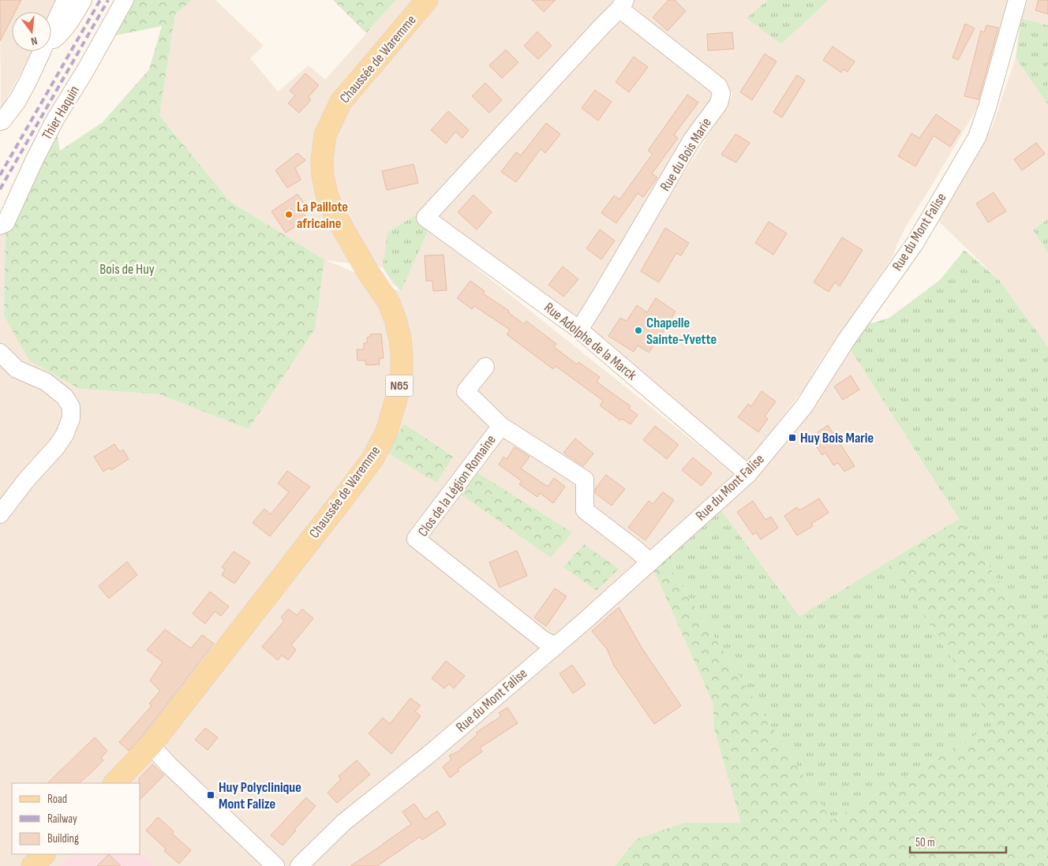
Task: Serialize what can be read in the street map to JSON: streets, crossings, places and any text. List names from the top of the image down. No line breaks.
{"streets":{"main road":["Chaussée de Waremme","N65"],"street":["Thier Haquin","Rue du Bois Marie","Rue du Mont Falise","Rue Adolphe de la Marck","Clos de la Légion Romaine"]},"crossings":[["Rue du Bois Marie","Rue Adolphe de la Marck"],["Rue du Mont Falise","Rue Adolphe de la Marck"],["Rue du Mont Falise","Clos de la Légion Romaine"]],"parks":["Bois de Huy"],"places":{"other":["La Paillote africaine","Chapelle Sainte-Yvette"],"transit":["Huy Bois Marie","Huy Polyclinique Mont Falize"]},"legend":["Road","Railway","Building"],"scale_bar":"50 m","north":"bottom"}
